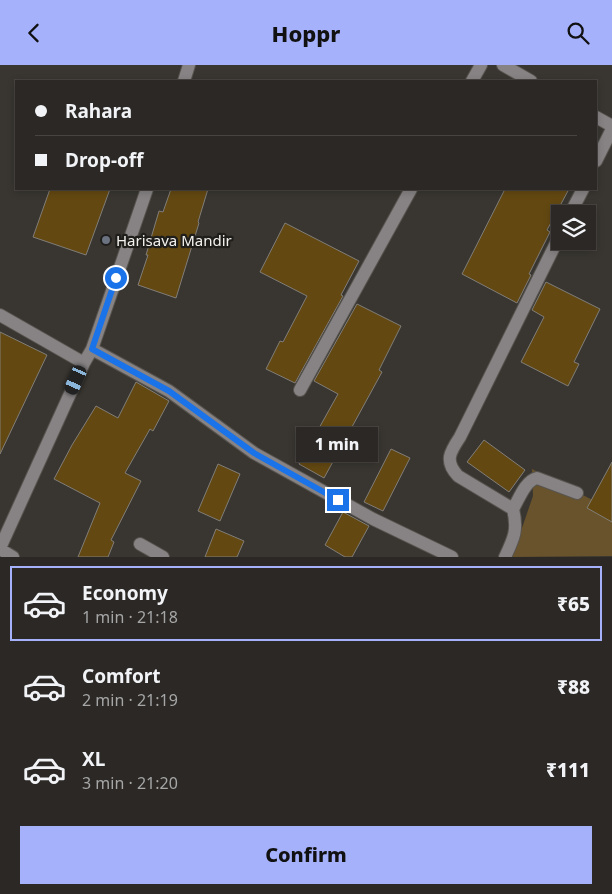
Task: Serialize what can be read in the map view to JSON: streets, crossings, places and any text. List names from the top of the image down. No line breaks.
{"places":["Harisava Mandir"],"page":{"header":"Hoppr","banner":["Rahara","Drop-off"],"bubble":"1 min","list":[{"name":"Economy","note":"1 min · 21:18","value":"₹65"},{"name":"Comfort","note":"2 min · 21:19","value":"₹88"},{"name":"XL","note":"3 min · 21:20","value":"₹111"}],"buttons":"Confirm"}}
